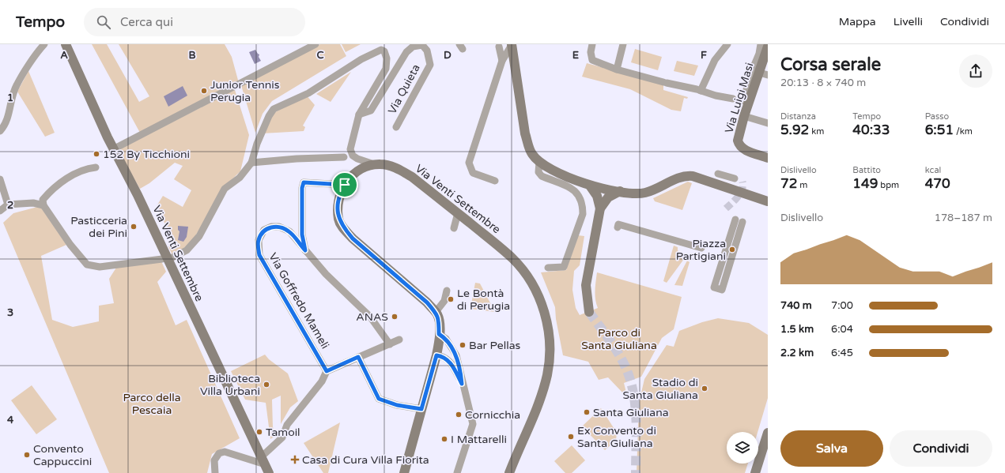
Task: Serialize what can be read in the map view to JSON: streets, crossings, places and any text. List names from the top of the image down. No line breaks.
{"streets":{"street":["Via Quieta","Via Luigi Masi","Via Venti Settembre","Via Goffredo Mameli"]},"parks":["Parco di Santa Giuliana","Parco della Pescaia"],"places":{"other":["Junior Tennis Perugia","152 By Ticchioni","Pasticceria dei Pini","Piazza Partigiani","Le Bontà di Perugia","ANAS","Bar Pellas","Biblioteca Villa Urbani","Stadio di Santa Giuliana","Santa Giuliana","Cornicchia","Tamoil","Ex Convento di Santa Giuliana","I Mattarelli","Convento Cappuccini"],"health":["Casa di Cura Villa Fiorita"]},"page":{"header":"Tempo","search":"Cerca qui","nav":["Mappa","Livelli","Condividi"],"heading":["Corsa serale","20:13 · 8 × 740 m"],"stats":[["Distanza","5.92 km"],["Tempo","40:33"],["Passo","6:51 /km"],["Dislivello","72 m"],["Battito","149 bpm"],["kcal","470"]],"chart":["Dislivello","178–187 m"],"list":[{"name":"740 m","note":"7:00"},{"name":"1.5 km","note":"6:04"},{"name":"2.2 km","note":"6:45"}],"buttons":["Salva","Condividi"]},"grid":{"columns":["A","B","C","D","E","F"],"rows":["1","2","3","4"]}}
